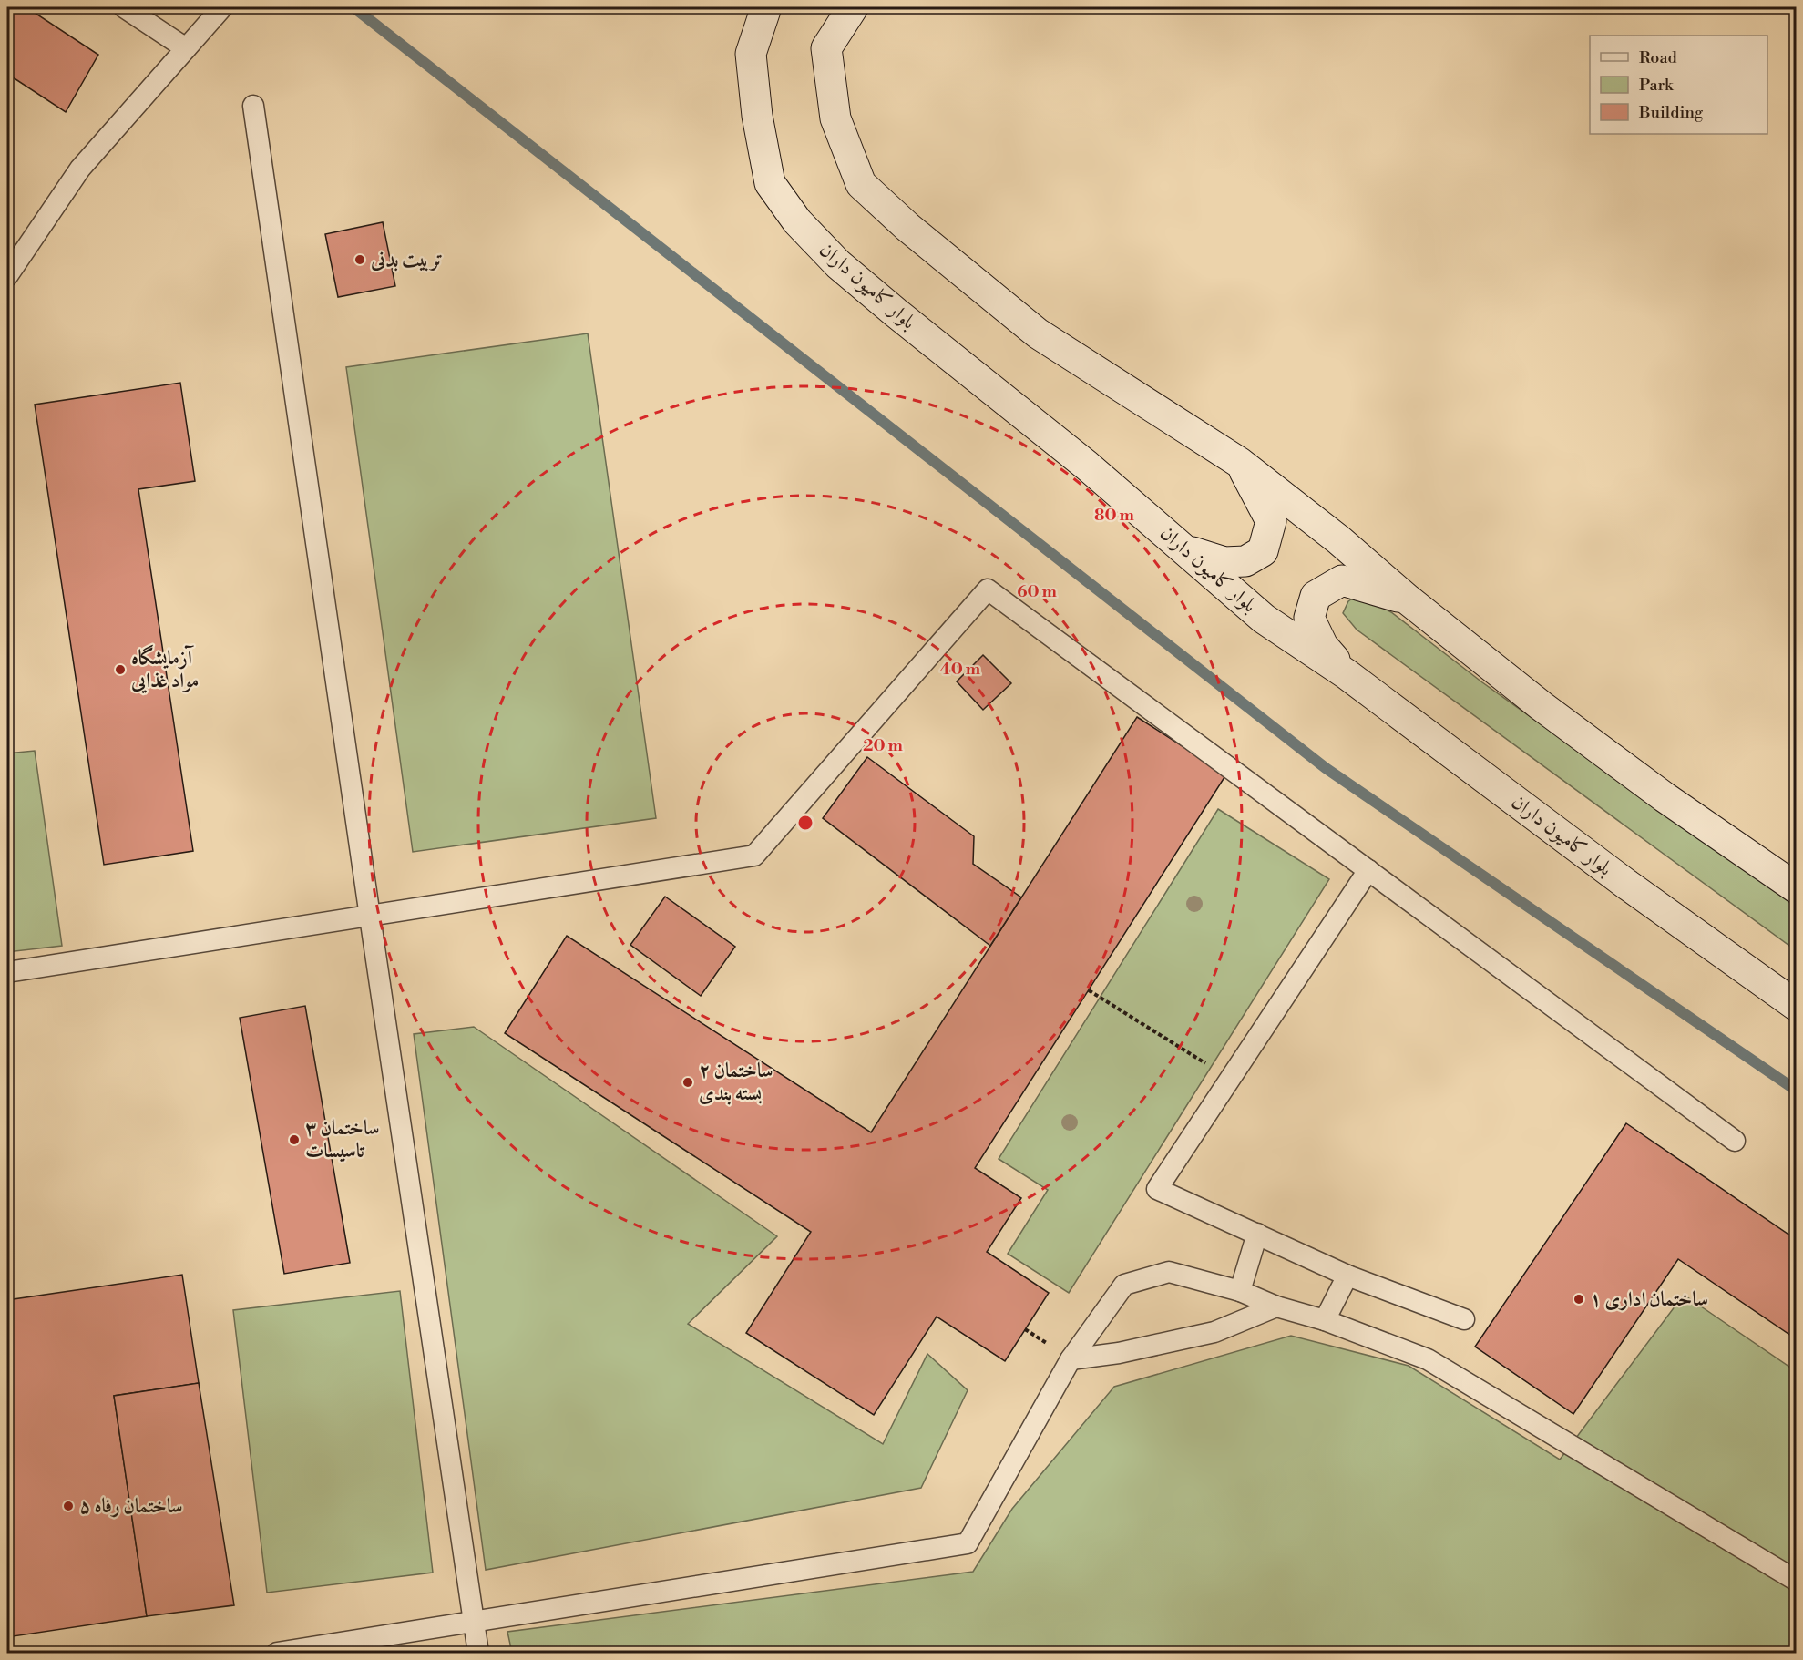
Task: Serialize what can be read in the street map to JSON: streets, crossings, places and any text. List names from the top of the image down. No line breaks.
{"streets":{"main road":["بلوار کامیون داران"]},"places":["تربیت بدنی","آزمایشگاه مواد غذایی","۲ ساختمان بسته بندی","۳ ساختمان تاسیسات","۱ ساختمان اداری","۵ ساختمان رفاه"],"legend":["Road","Park","Building"],"rings":["80 m","60 m","40 m","20 m"]}
